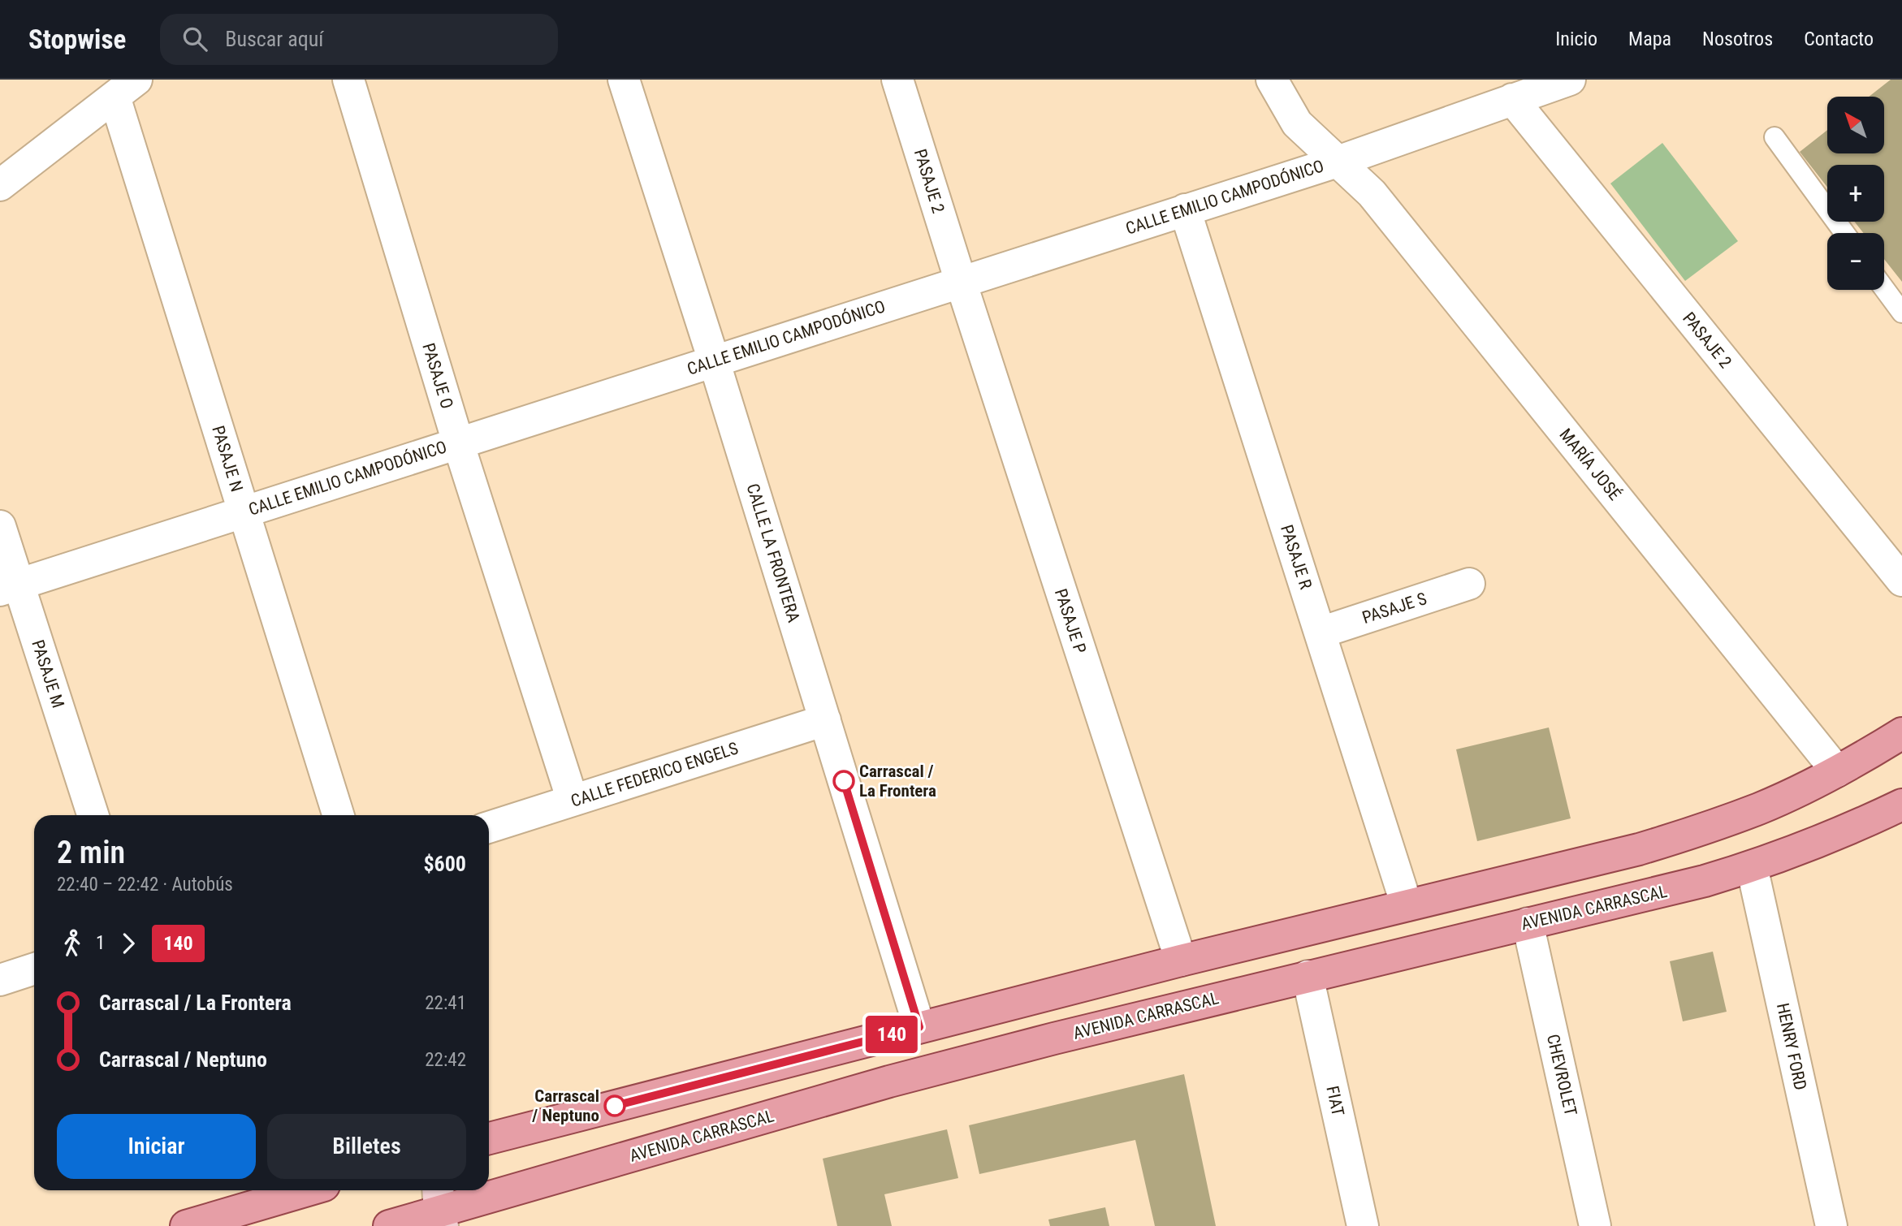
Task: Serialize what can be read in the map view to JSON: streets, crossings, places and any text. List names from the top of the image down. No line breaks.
{"streets":{"main road":["AVENIDA CARRASCAL"],"street":["PASAJE 2","CALLE EMILIO CAMPODÓNICO","PASAJE O","PASAJE N","MARÍA JOSÉ","CALLE LA FRONTERA","PASAJE R","PASAJE S","PASAJE P","PASAJE M","CALLE FEDERICO ENGELS","HENRY FORD","CHEVROLET","FIAT"]},"crossings":[["PASAJE 2","CALLE EMILIO CAMPODÓNICO"],["PASAJE 2","PASAJE P"],["CALLE EMILIO CAMPODÓNICO","PASAJE O"],["CALLE EMILIO CAMPODÓNICO","PASAJE N"],["CALLE EMILIO CAMPODÓNICO","MARÍA JOSÉ"],["CALLE EMILIO CAMPODÓNICO","CALLE LA FRONTERA"],["CALLE EMILIO CAMPODÓNICO","PASAJE R"],["CALLE EMILIO CAMPODÓNICO","PASAJE P"],["CALLE EMILIO CAMPODÓNICO","PASAJE M"],["PASAJE O","CALLE FEDERICO ENGELS"],["CALLE LA FRONTERA","CALLE FEDERICO ENGELS"],["PASAJE R","PASAJE S"],["AVENIDA CARRASCAL","HENRY FORD"],["AVENIDA CARRASCAL","CHEVROLET"],["AVENIDA CARRASCAL","FIAT"]],"places":["Carrascal / La Frontera","Carrascal / Neptuno"],"lines":["bus line 140"],"north":"top left","page":{"header":"Stopwise","search":"Buscar aquí","nav":["Inicio","Mapa","Nosotros","Contacto"],"on_map":"140","map_buttons":["+","−"],"heading":["2 min","22:40 – 22:42 · Autobús","$600"],"legs":["1","140"],"list":[{"name":"Carrascal / La Frontera","value":"22:41"},{"name":"Carrascal / Neptuno","value":"22:42"}],"buttons":["Iniciar","Billetes"]}}
